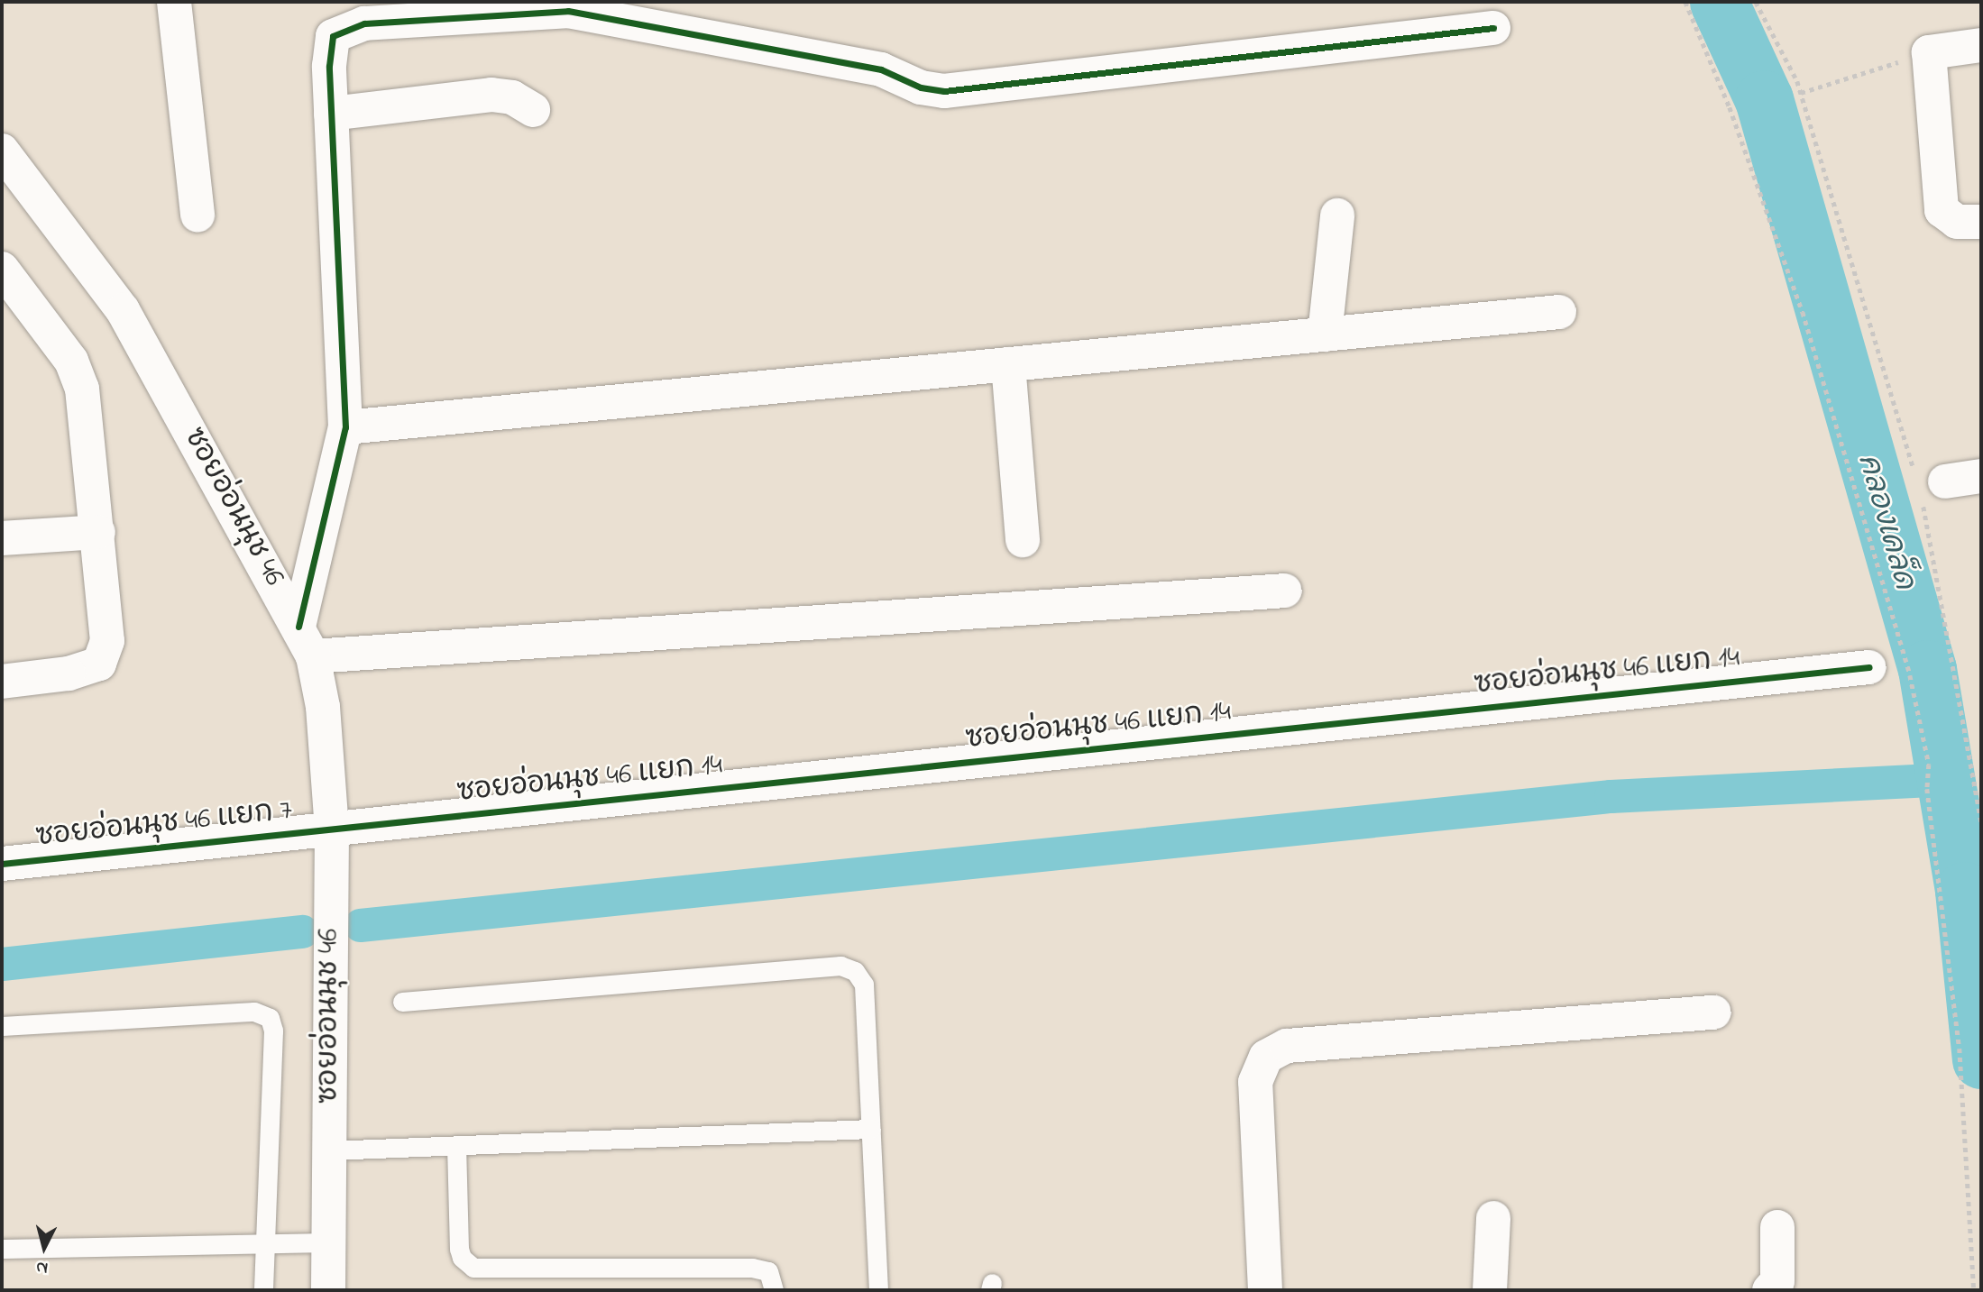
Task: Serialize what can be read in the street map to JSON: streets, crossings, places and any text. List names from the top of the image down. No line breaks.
{"streets":{"street":["ซอยอ่อนนุช 46","ซอยอ่อนนุช 46 แยก 14","ซอยอ่อนนุช 46 แยก 7"]},"crossings":[["ซอยอ่อนนุช 46","ซอยอ่อนนุช 46 แยก 14"],["ซอยอ่อนนุช 46","ซอยอ่อนนุช 46 แยก 7"],["ซอยอ่อนนุช 46 แยก 14","ซอยอ่อนนุช 46 แยก 7"]],"water":["คลองเคล็ด"],"north":"bottom"}
